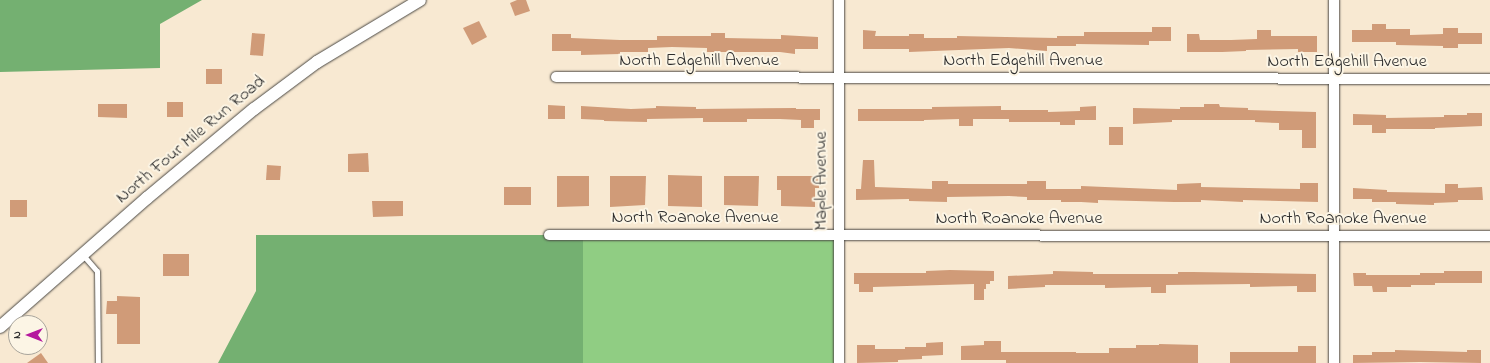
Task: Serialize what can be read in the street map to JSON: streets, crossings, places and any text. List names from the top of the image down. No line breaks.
{"streets":{"street":["North Edgehill Avenue","North Four Mile Run Road","Maple Avenue","North Roanoke Avenue"]},"crossings":[["North Edgehill Avenue","Maple Avenue"],["Maple Avenue","North Roanoke Avenue"]],"north":"left"}
